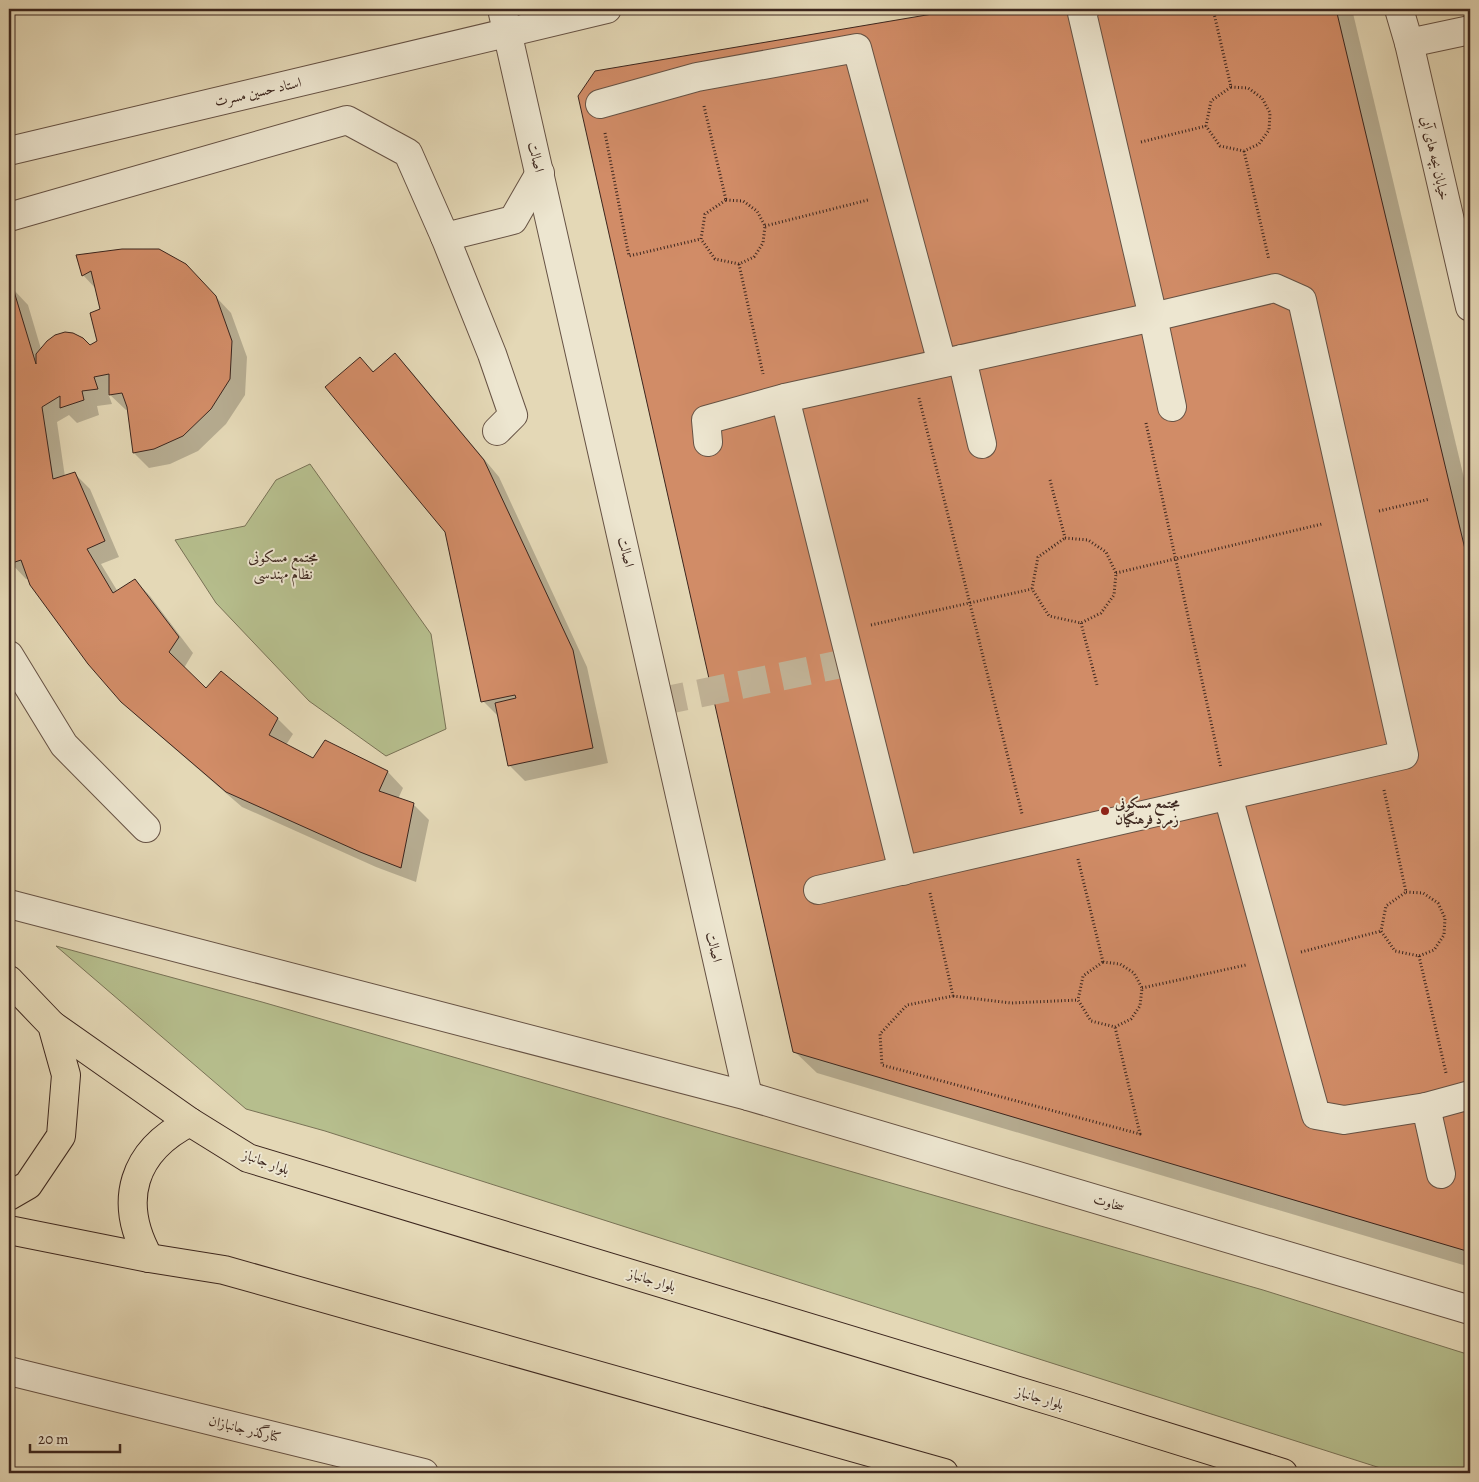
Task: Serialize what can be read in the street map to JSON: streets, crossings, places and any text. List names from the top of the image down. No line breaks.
{"streets":{"main road":["بلوار جانباز"],"street":["استاد حسین مسرت","اصالت","خیابان بچه های آبی","سخاوت","کنارگذر جانبازان"]},"crossings":[["استاد حسین مسرت","اصالت"],["اصالت","سخاوت"]],"districts":["مجتمع مسکونی نظام مهندسی"],"places":["مجتمع مسکونی زمرد فرهنگیان"],"scale_bar":"20 m"}
